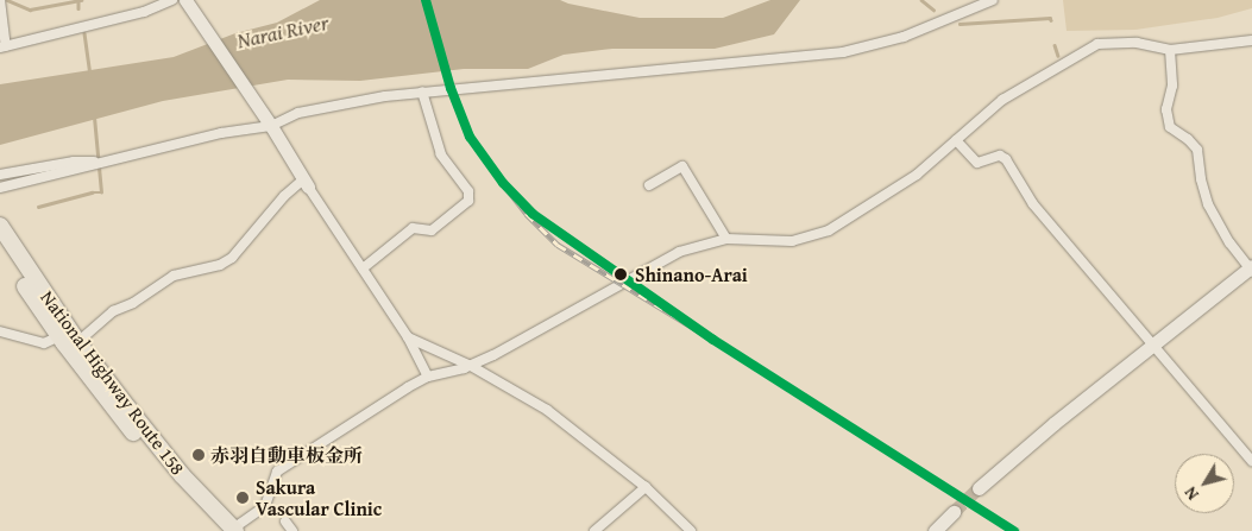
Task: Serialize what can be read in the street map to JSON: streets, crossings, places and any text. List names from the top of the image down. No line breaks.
{"streets":{"highway":["National Highway Route 158"]},"water":["Narai River"],"places":["Shinano-Arai","赤羽自動車板金所","Sakura Vascular Clinic"],"north":"bottom left"}
